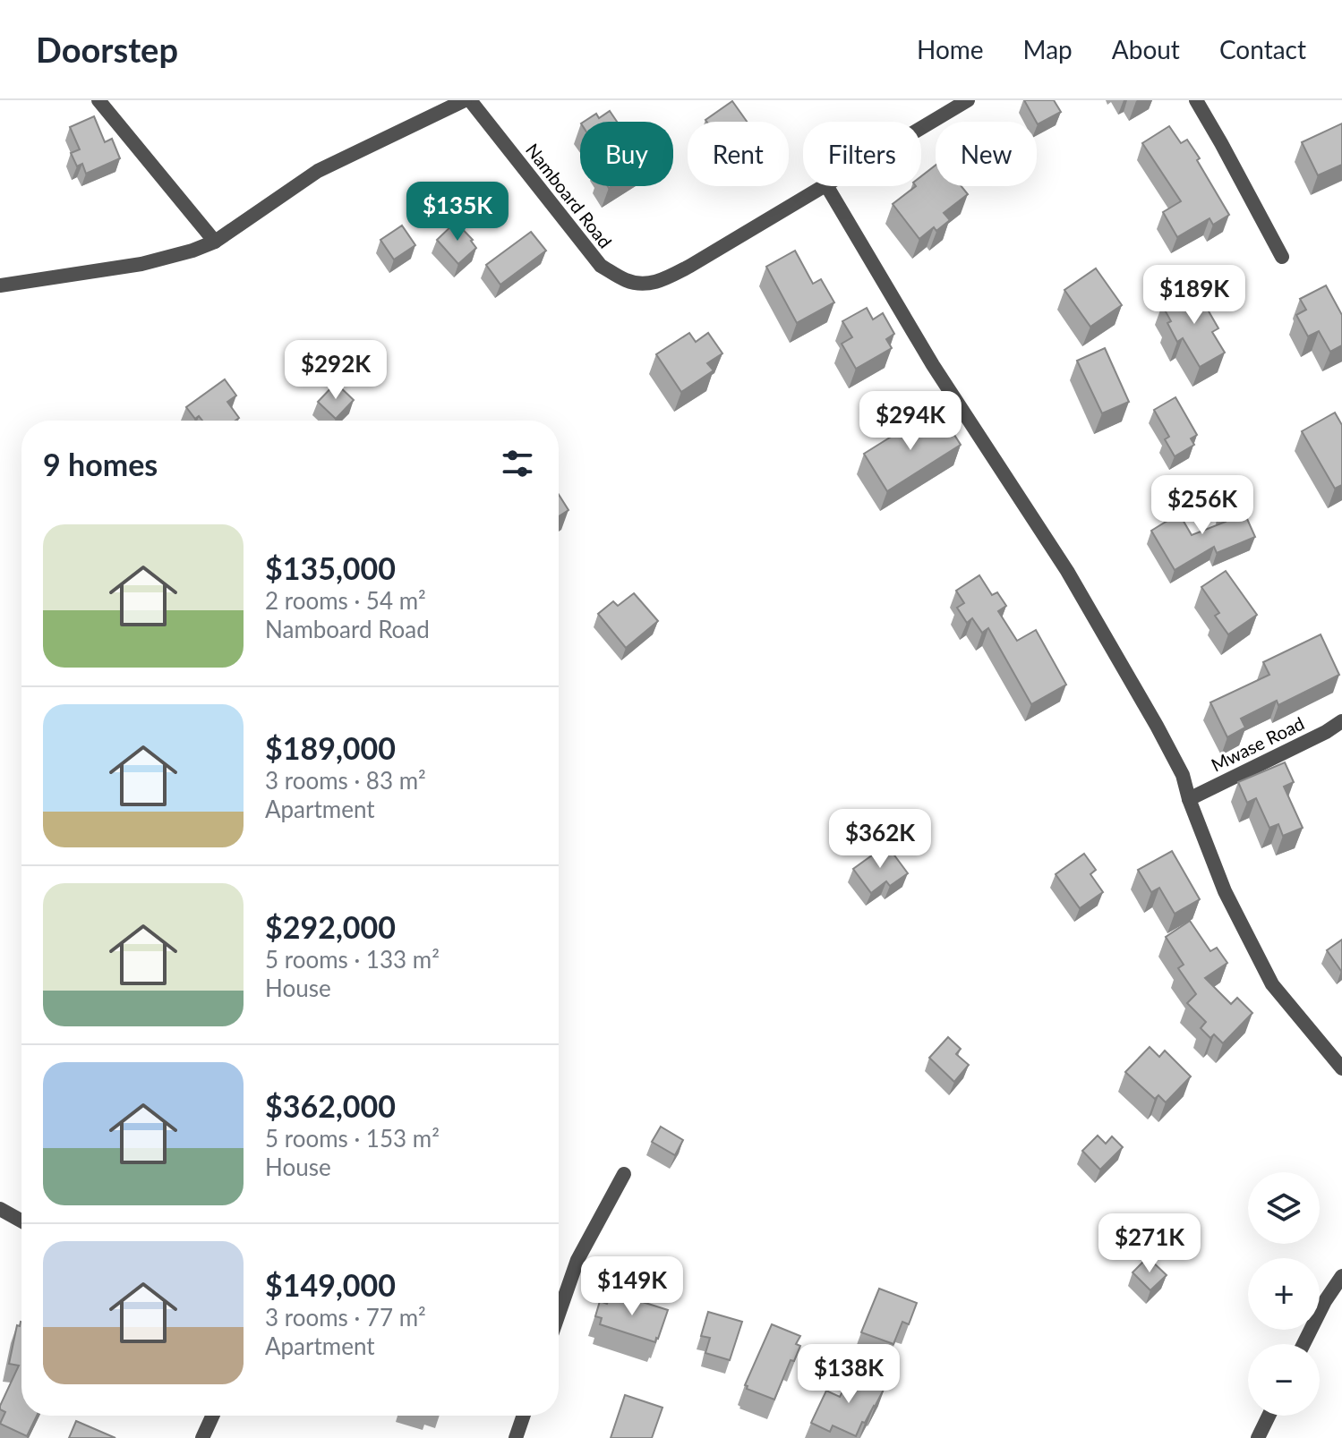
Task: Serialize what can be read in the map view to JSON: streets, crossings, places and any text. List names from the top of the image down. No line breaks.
{"streets":{"street":["Namboard Road","Mwase Road"]},"page":{"header":"Doorstep","nav":["Home","Map","About","Contact"],"chip":["Buy","Rent","Filters","New"],"price":["$135K","$189K","$292K","$294K","$256K","$362K","$271K","$149K","$138K"],"heading":"9 homes","list":[{"name":"$135,000","note":"2 rooms · 54 m² · Namboard Road"},{"name":"$189,000","note":"3 rooms · 83 m² · Apartment"},{"name":"$292,000","note":"5 rooms · 133 m² · House"},{"name":"$362,000","note":"5 rooms · 153 m² · House"},{"name":"$149,000","note":"3 rooms · 77 m² · Apartment"}],"map_buttons":["+","−"]}}
